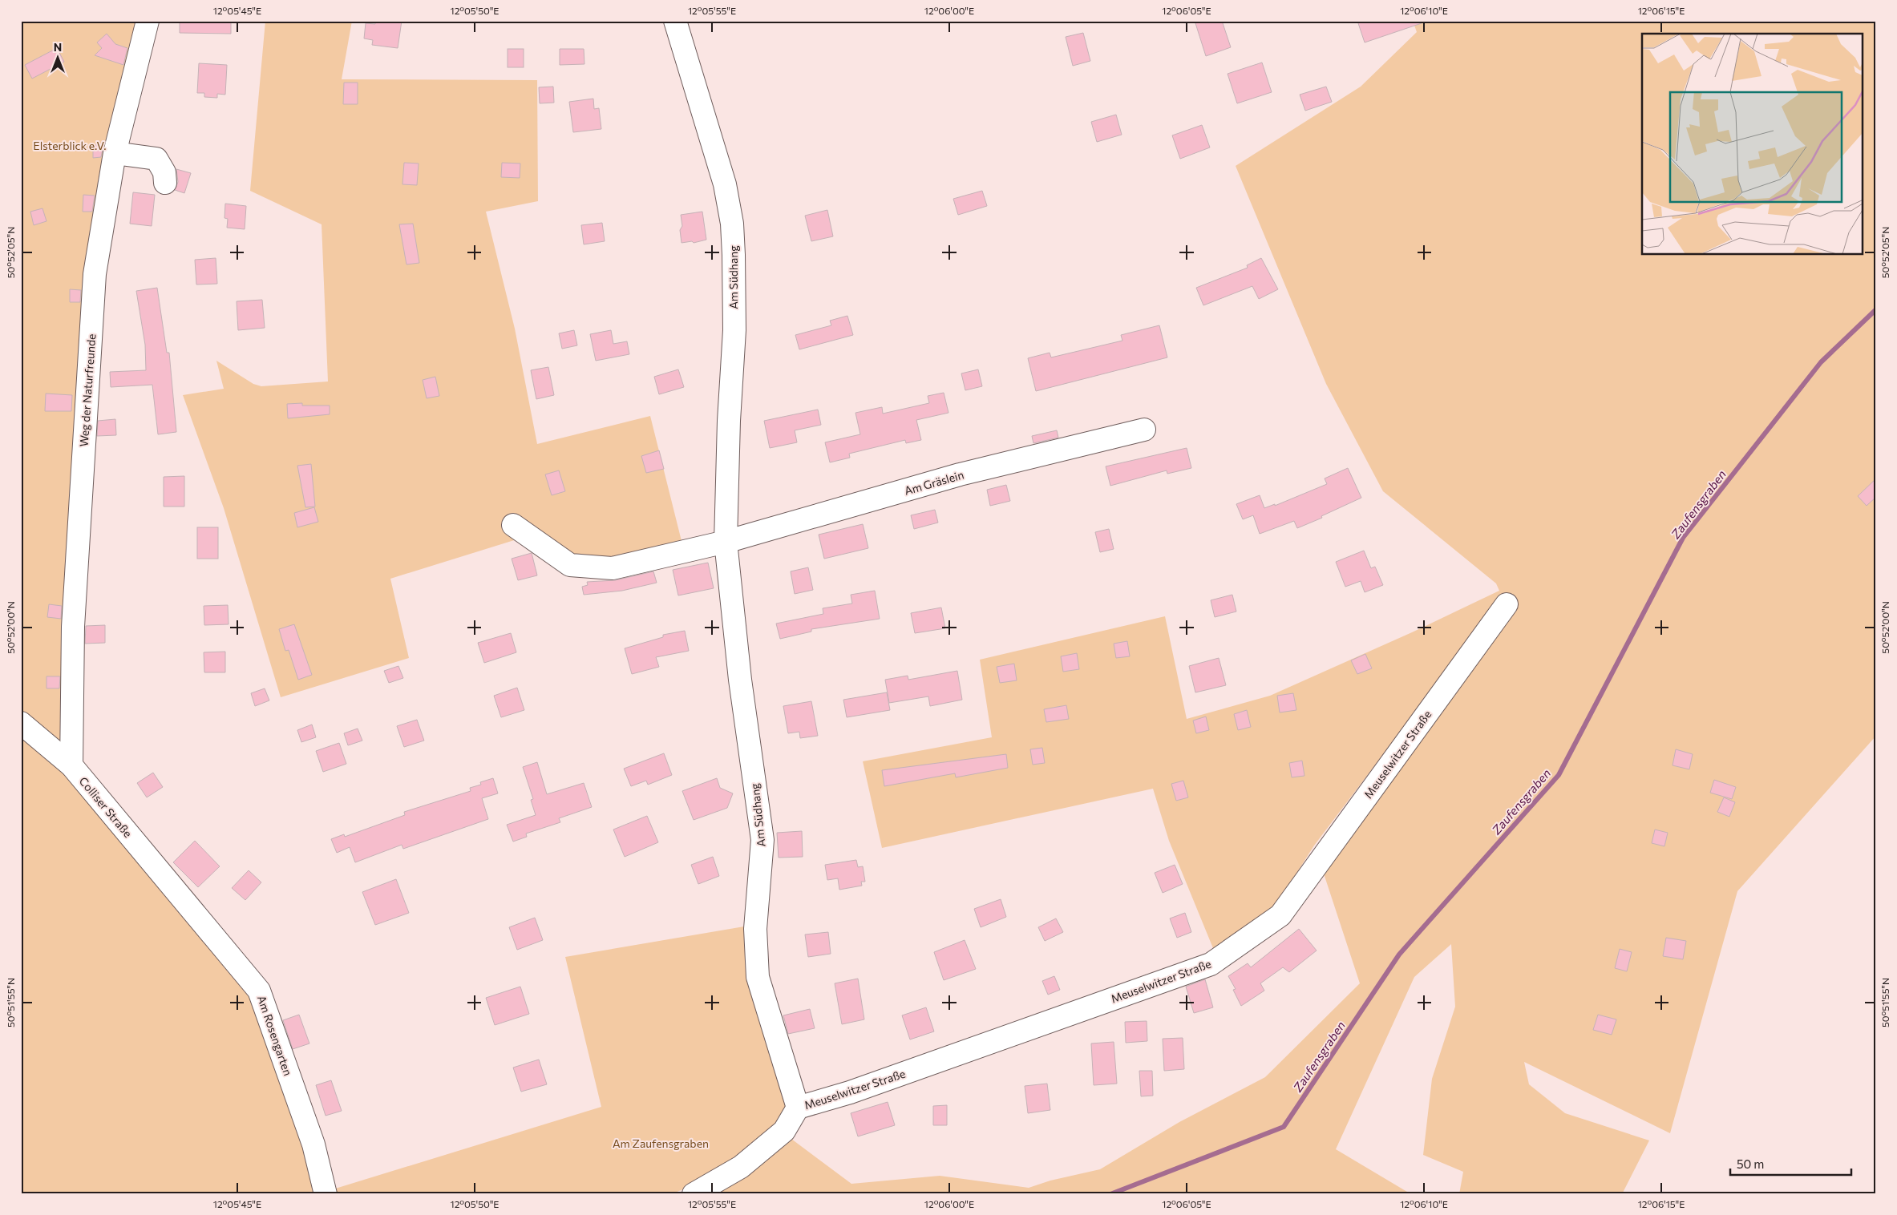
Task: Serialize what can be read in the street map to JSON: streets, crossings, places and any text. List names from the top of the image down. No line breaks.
{"streets":{"street":["Am Südhang","Weg der Naturfreunde","Am Gräslein","Meuselwitzer Straße","Colliser Straße","Am Rosengarten"]},"crossings":[["Am Südhang","Am Gräslein"],["Am Südhang","Meuselwitzer Straße"],["Weg der Naturfreunde","Colliser Straße"],["Colliser Straße","Am Rosengarten"]],"water":["Zaufensgraben"],"parks":["Elsterblick e.V.","Am Zaufensgraben"],"scale_bar":"50 m","north":"top","coordinates":["12°05'45\"E","12°05'50\"E","12°05'55\"E","12°06'00\"E","12°06'05\"E","12°06'10\"E","12°06'15\"E","50°52'05\"N","50°52'00\"N","50°51'55\"N"]}
